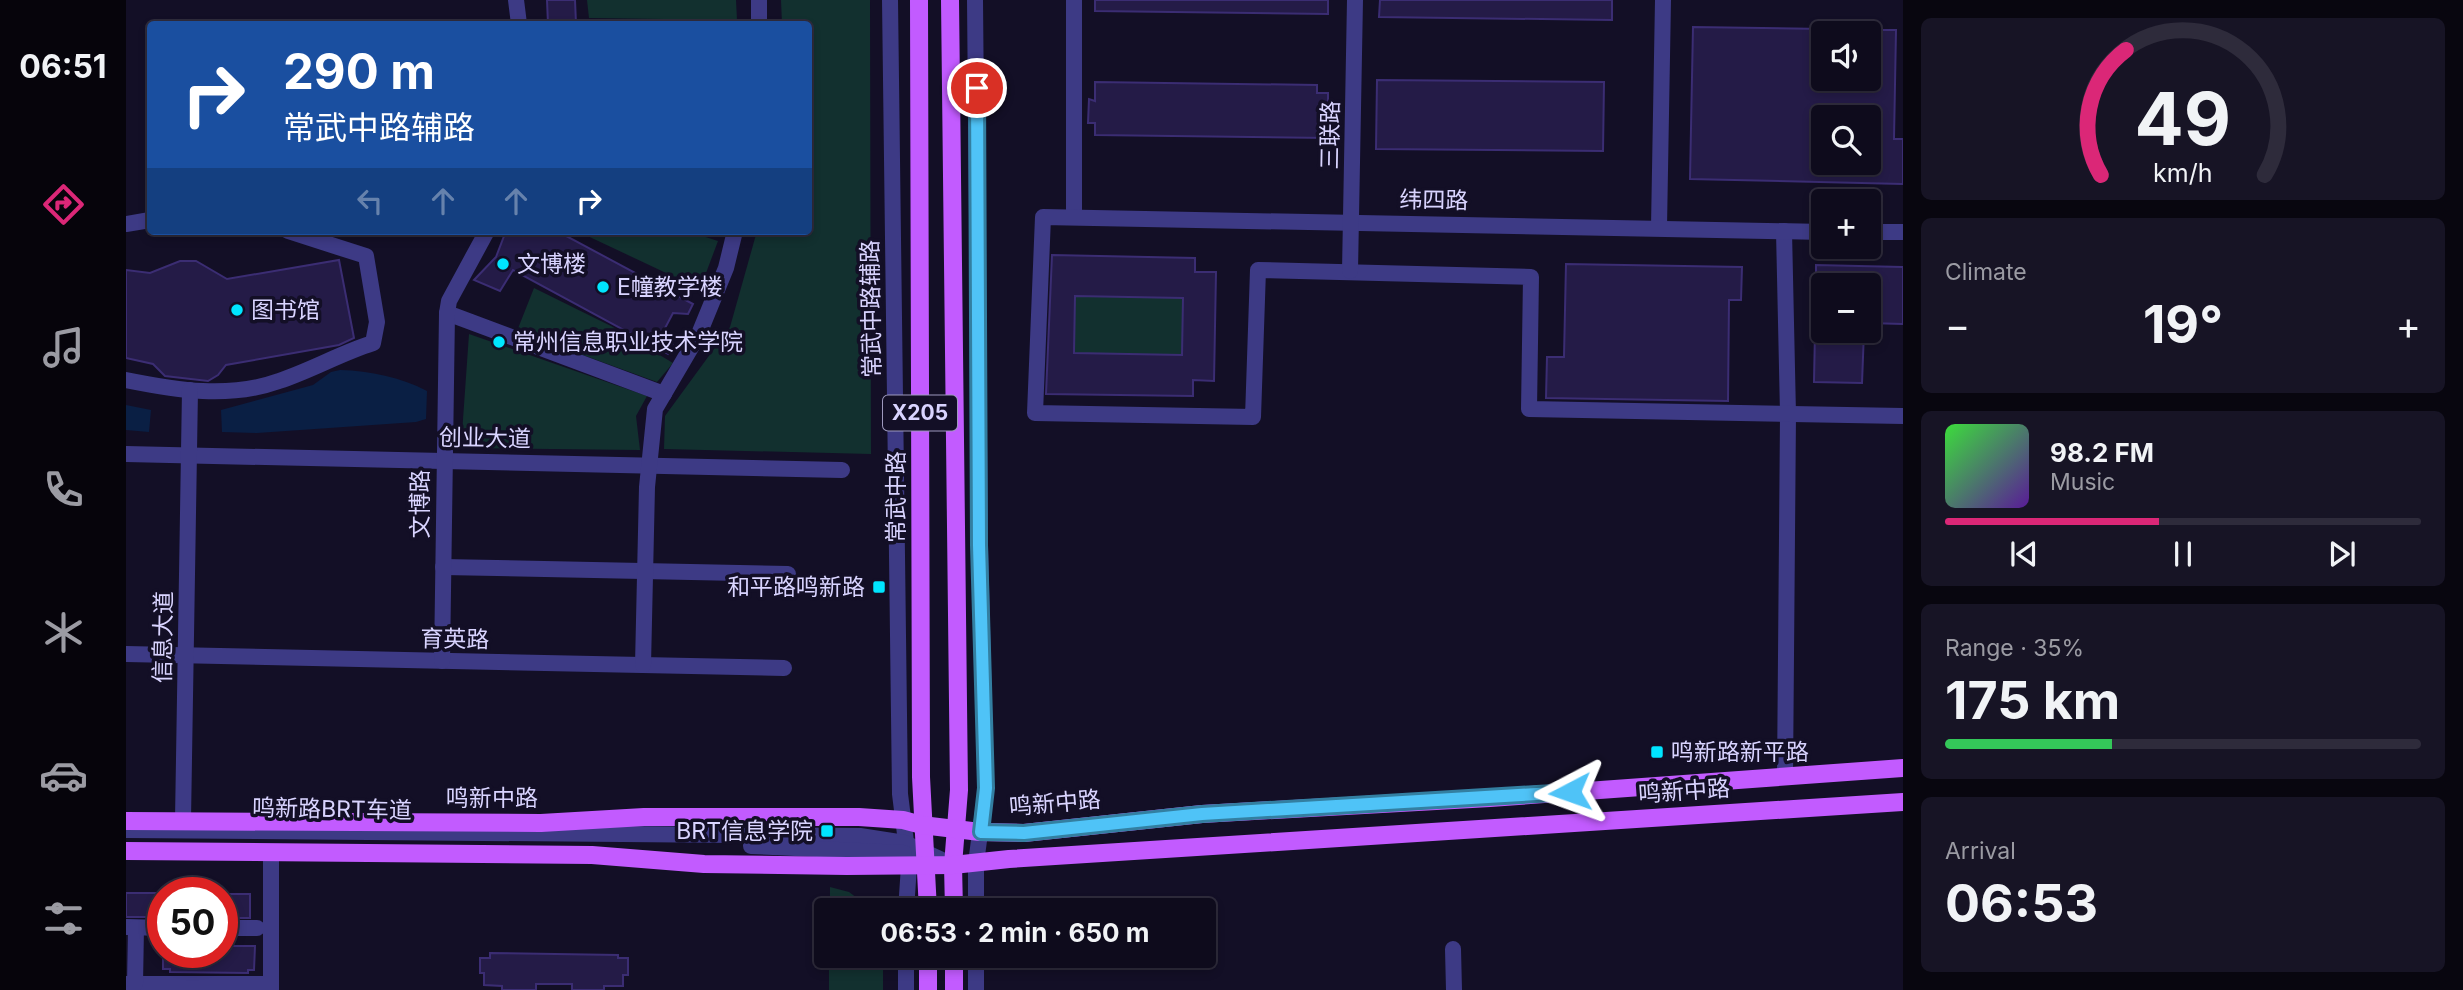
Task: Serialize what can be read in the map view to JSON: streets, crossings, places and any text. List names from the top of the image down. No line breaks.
{"streets":{"main road":["X205","常武中路","鸣新中路"],"street":["三联路","纬四路","常武中路辅路","创业大道","文博路","信息大道","育英路","鸣新路BRT车道"]},"crossings":[["三联路","纬四路"],["常武中路辅路","鸣新中路"],["常武中路辅路","鸣新路BRT车道"],["X205","鸣新中路"],["创业大道","文博路"],["创业大道","信息大道"],["常武中路","鸣新中路"],["文博路","育英路"],["信息大道","育英路"],["信息大道","鸣新中路"],["鸣新中路","鸣新路BRT车道"]],"places":{"other":["文博楼","E幢教学楼","图书馆","常州信息职业技术学院"],"transit":["和平路鸣新路","鸣新路新平路","BRT信息学院"]},"page":{"tabs":"06:51","map_buttons":["+","−"],"turn":["290 m","常武中路辅路"],"tile":["Climate",["Range · 35%","175 km"],["Arrival","06:53"]],"heat":["−","19°","+"],"song":["98.2 FM","Music"],"limit":"50","trip":"06:53 · 2 min · 650 m","gauge":["49","km/h"]}}
